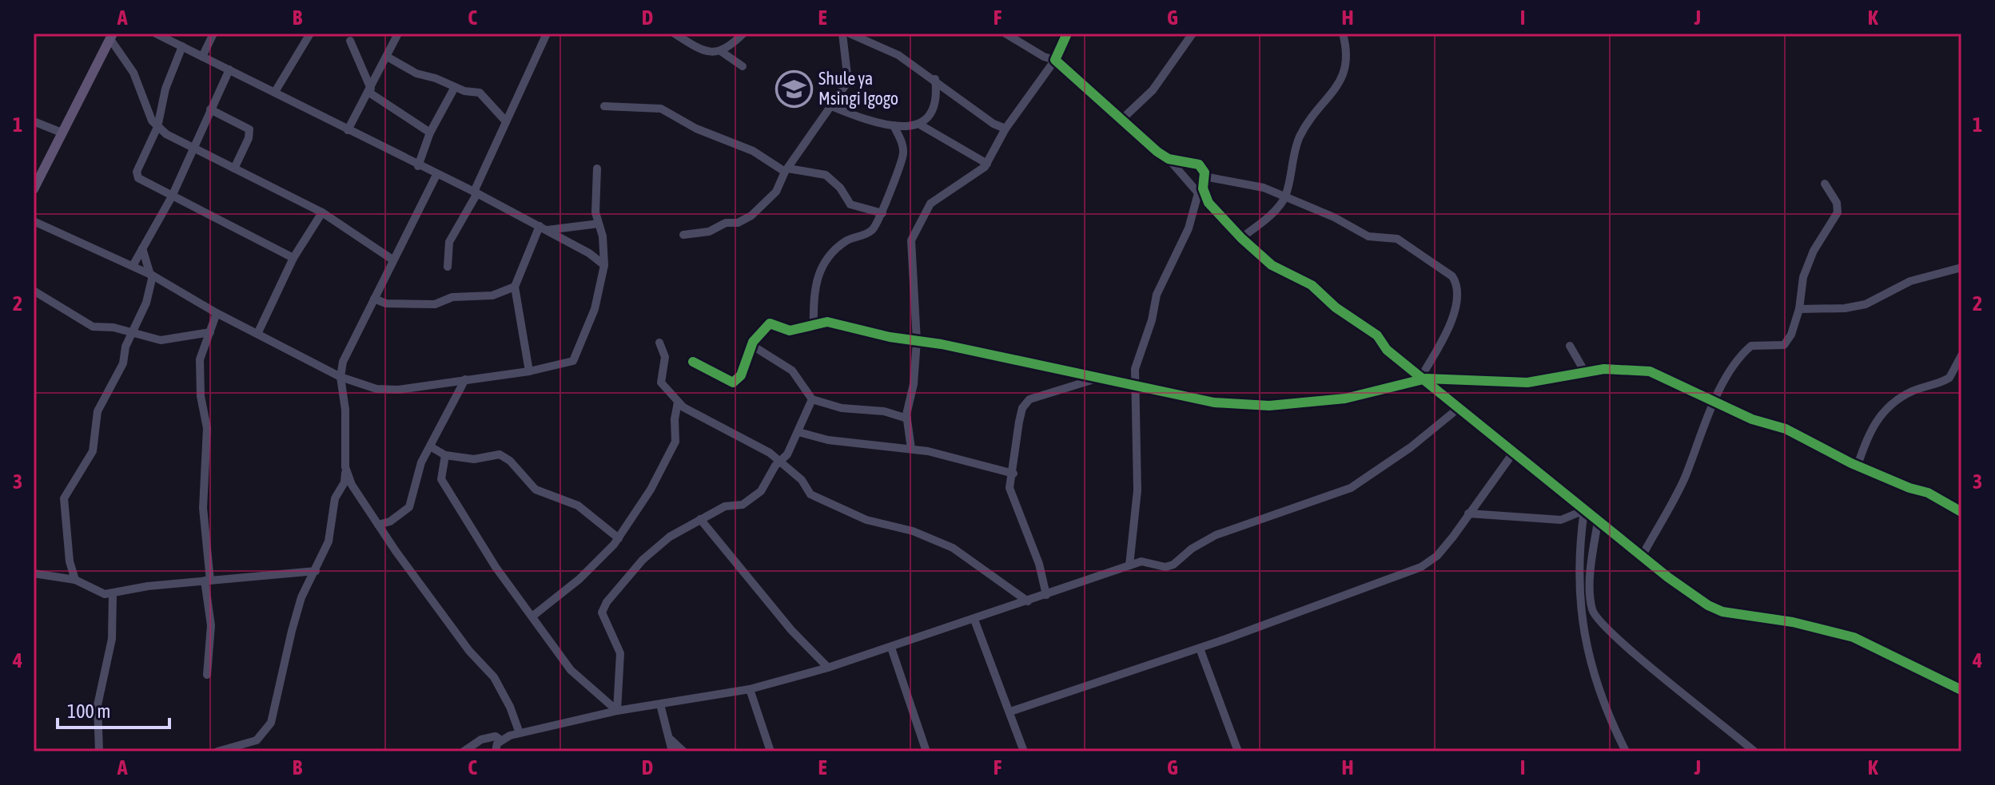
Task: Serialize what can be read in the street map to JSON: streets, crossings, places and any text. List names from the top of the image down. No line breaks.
{"places":{"school or university":["Shule ya Msingi Igogo"]},"scale_bar":"100 m","grid":{"columns":["A","B","C","D","E","F","G","H","I","J","K"],"rows":["1","2","3","4"]}}
